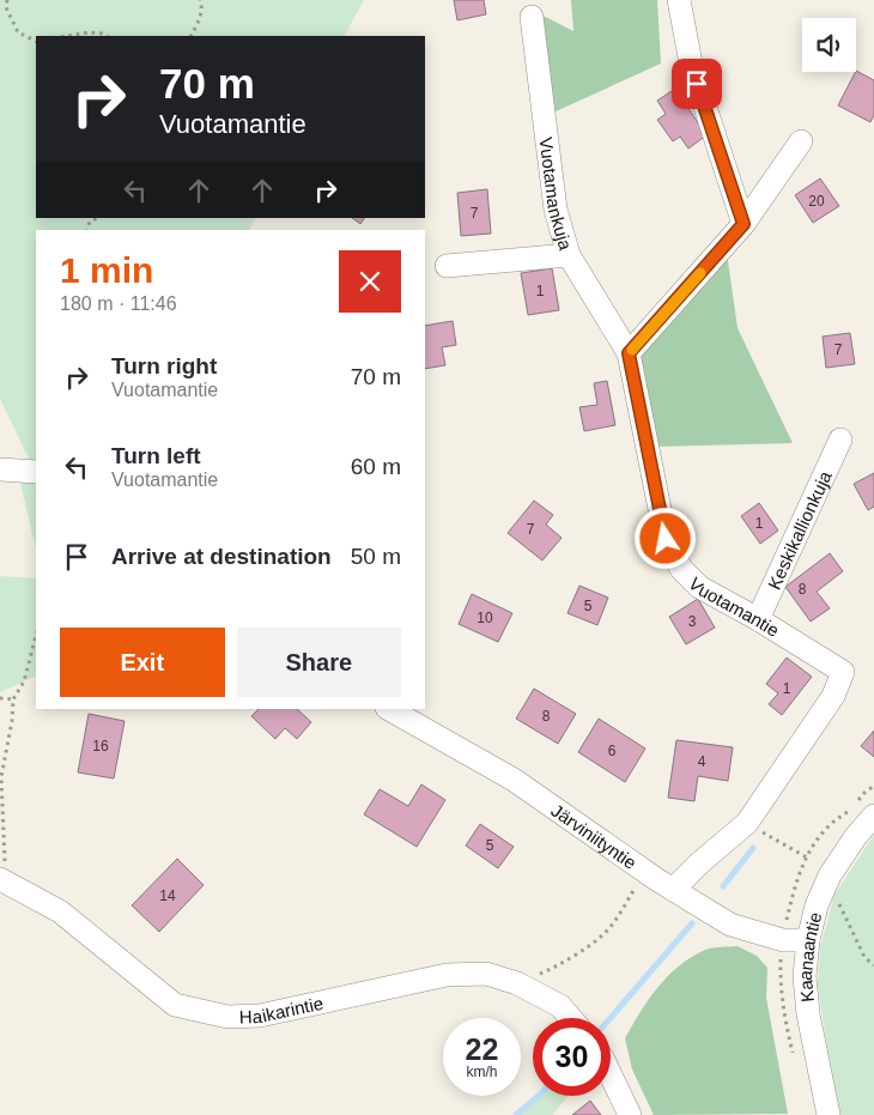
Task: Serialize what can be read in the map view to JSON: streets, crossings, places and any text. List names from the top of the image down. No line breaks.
{"streets":{"street":["Vuotamankuja","Keskikallionkuja","Vuotamantie","Järviniityntie","Kaanaantie","Haikarintie"]},"crossings":[["Vuotamankuja","Vuotamantie"],["Keskikallionkuja","Vuotamantie"],["Vuotamantie","Järviniityntie"],["Järviniityntie","Kaanaantie"]],"house_numbers":["20","7","1","7","1","7","8","5","10","3","1","8","16","6","4","5","14"],"page":{"turn":["70 m","Vuotamantie"],"heading":["1 min","180 m · 11:46"],"list":[{"name":"Turn right","note":"Vuotamantie","value":"70 m"},{"name":"Turn left","note":"Vuotamantie","value":"60 m"},{"name":"Arrive at destination","value":"50 m"}],"buttons":["Exit","Share"],"speed":"22 km/h","limit":"30"}}
